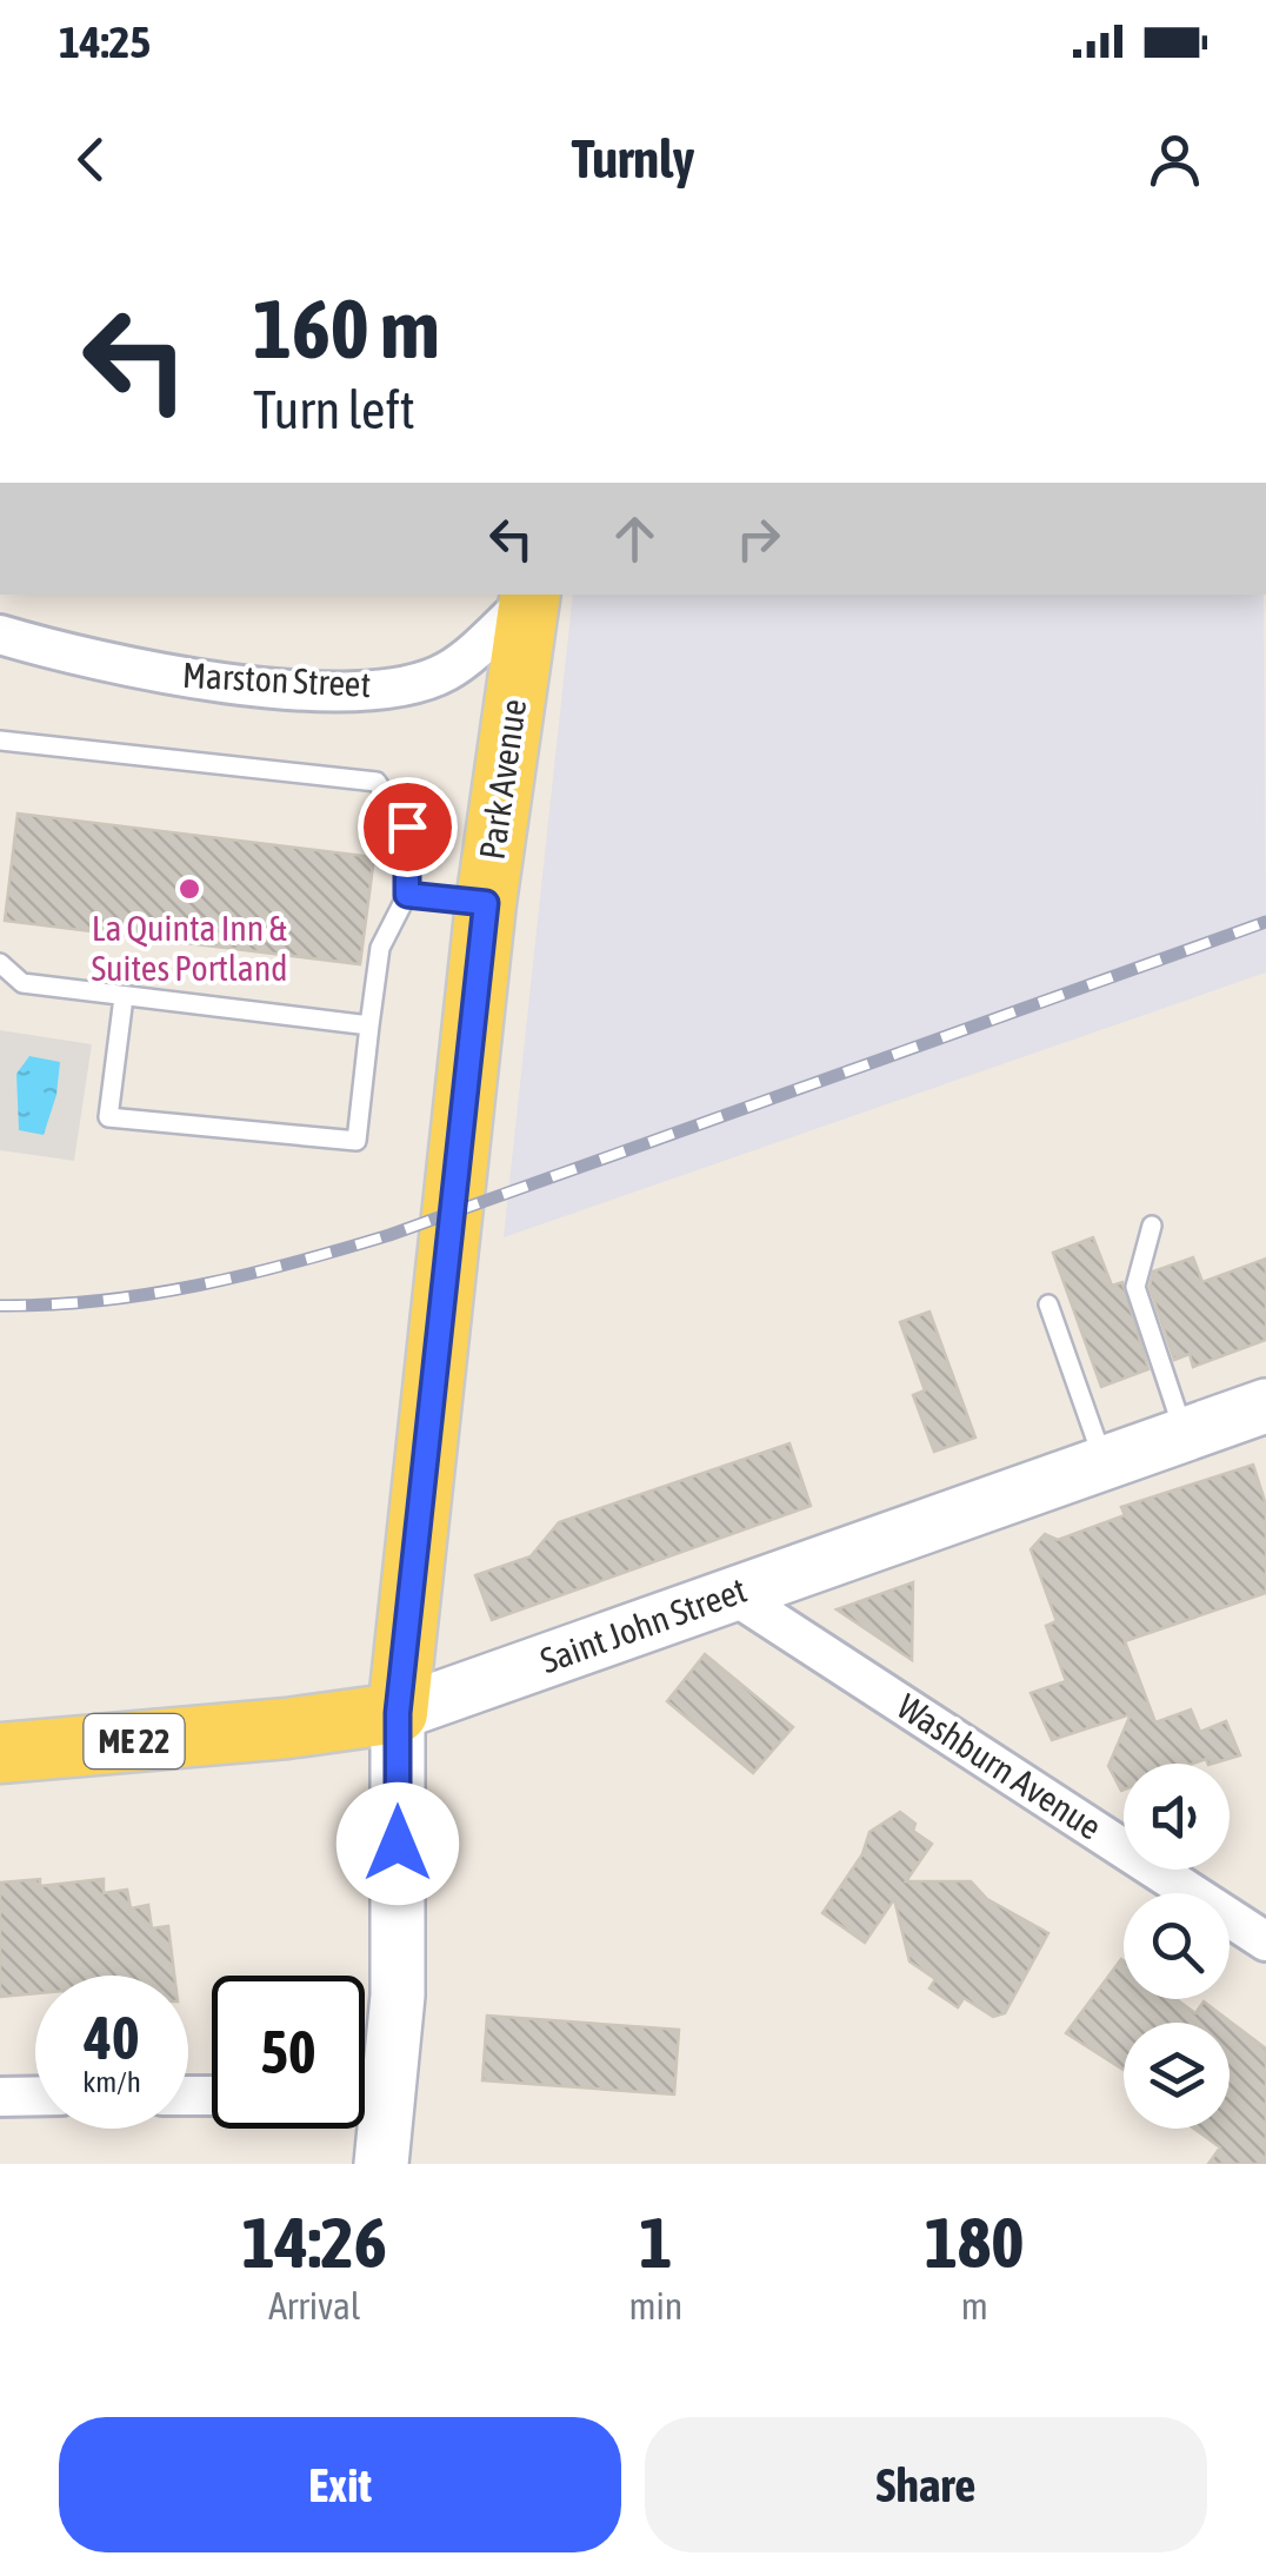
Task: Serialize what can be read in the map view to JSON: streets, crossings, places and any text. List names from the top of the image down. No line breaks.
{"streets":{"main road":["Park Avenue","Saint John Street","ME 22"],"street":["Marston Street","Washburn Avenue"]},"crossings":[["Marston Street","Park Avenue"],["Park Avenue","Saint John Street"],["Saint John Street","Washburn Avenue"]],"places":["La Quinta Inn & Suites Portland"],"page":{"status":"14:25","header":"Turnly","turn":["160 m","Turn left"],"speed":"40 km/h","limit":"50","eta":["14:26","Arrival","1","min","180","m"],"buttons":["Exit","Share"]}}
